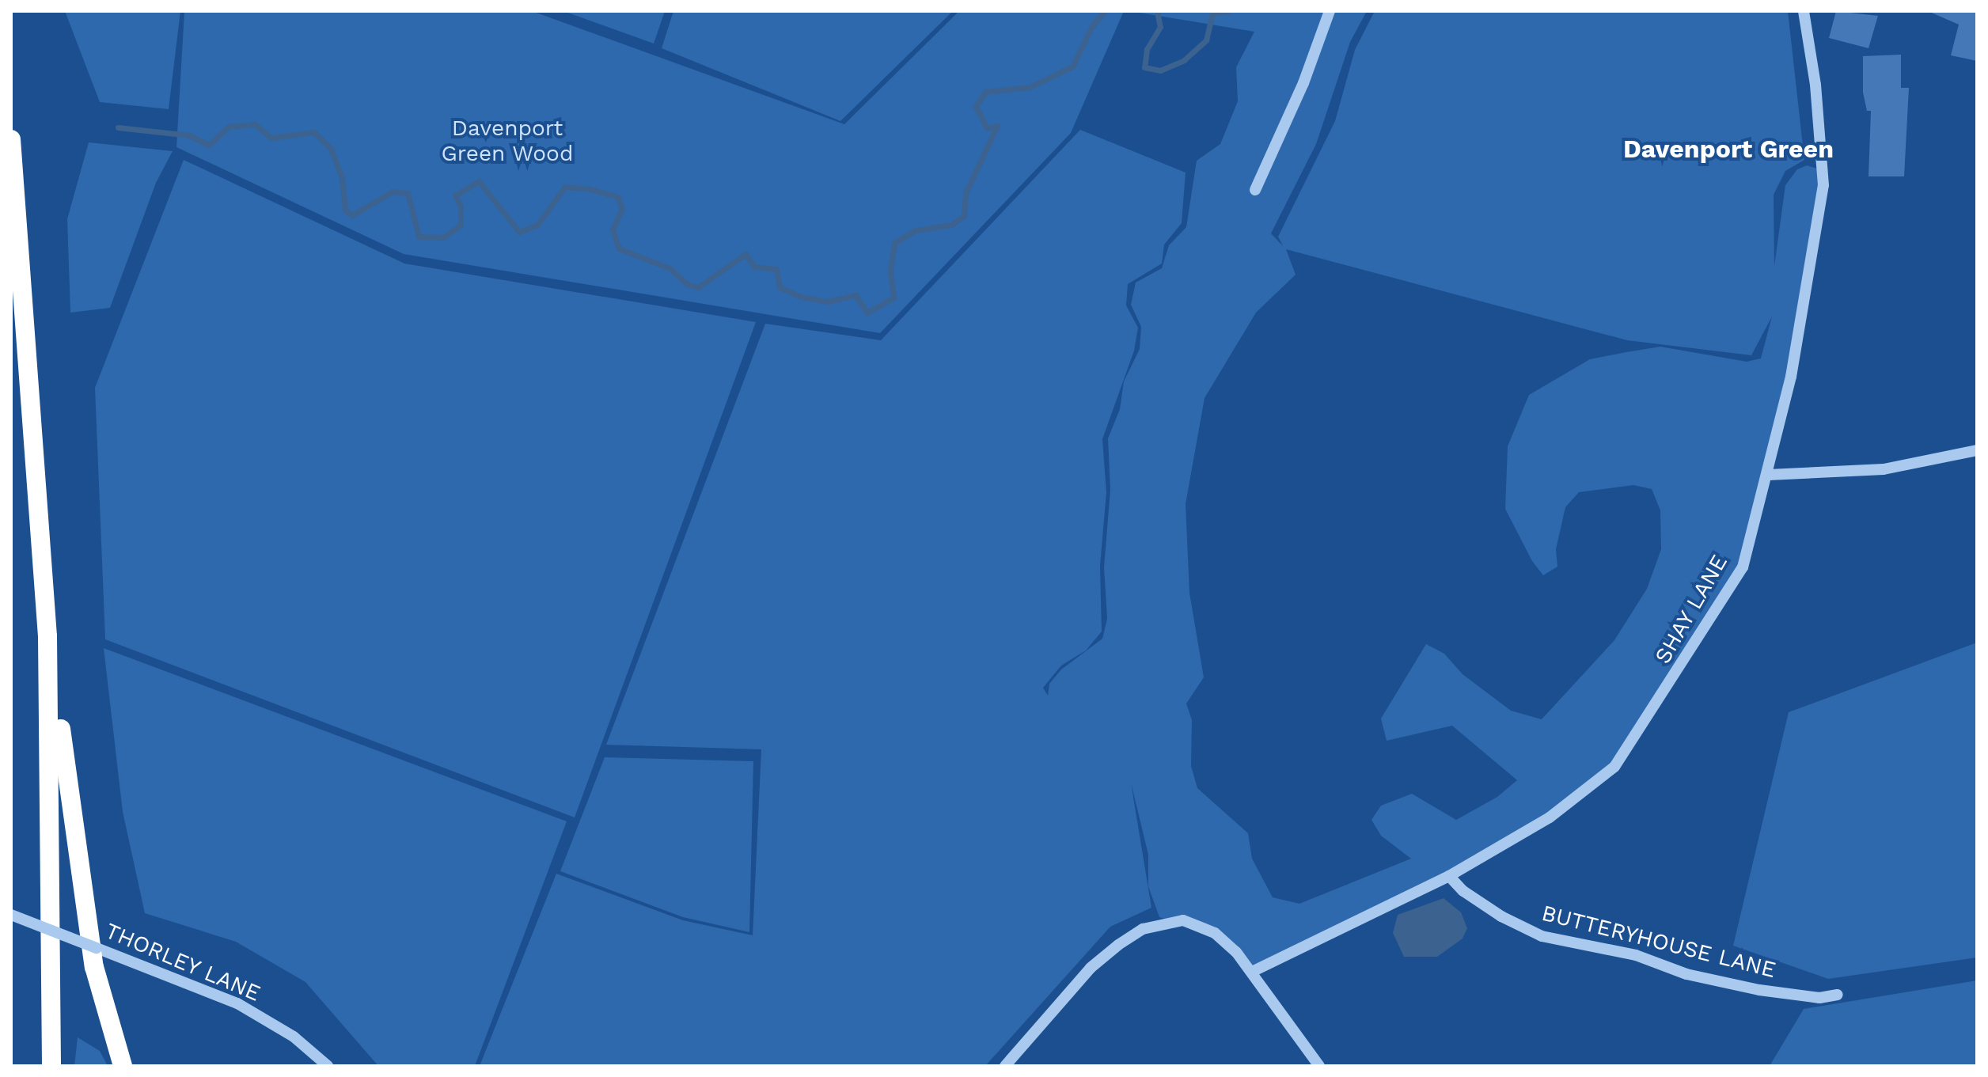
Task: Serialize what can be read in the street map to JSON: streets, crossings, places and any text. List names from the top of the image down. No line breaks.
{"streets":{"street":["SHAY LANE","BUTTERYHOUSE LANE","THORLEY LANE"]},"crossings":[["SHAY LANE","BUTTERYHOUSE LANE"]],"districts":["Davenport Green"],"parks":["Davenport Green Wood"]}
